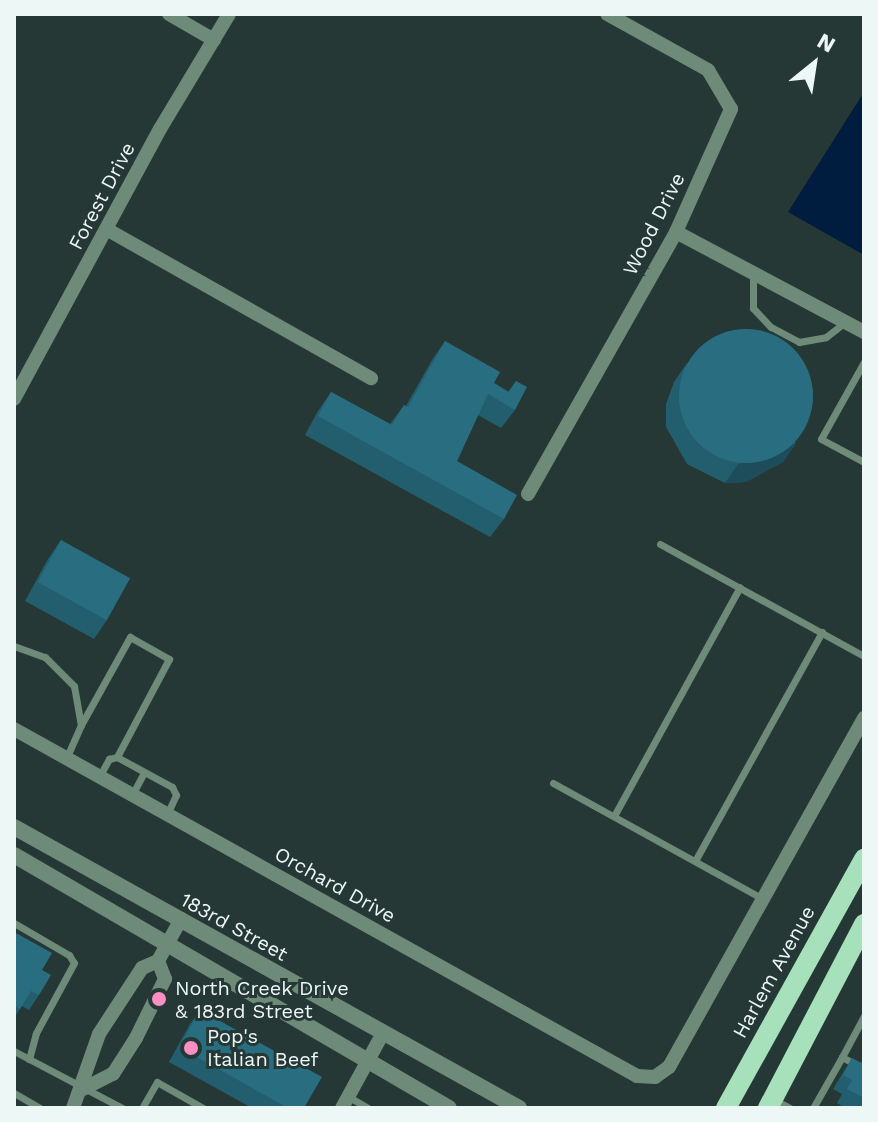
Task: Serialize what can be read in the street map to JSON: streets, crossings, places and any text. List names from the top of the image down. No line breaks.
{"streets":{"main road":["Harlem Avenue"],"street":["Forest Drive","Wood Drive","Orchard Drive","183rd Street"]},"places":["North Creek Drive & 183rd Street","Pop's Italian Beef"],"north":"top right"}
